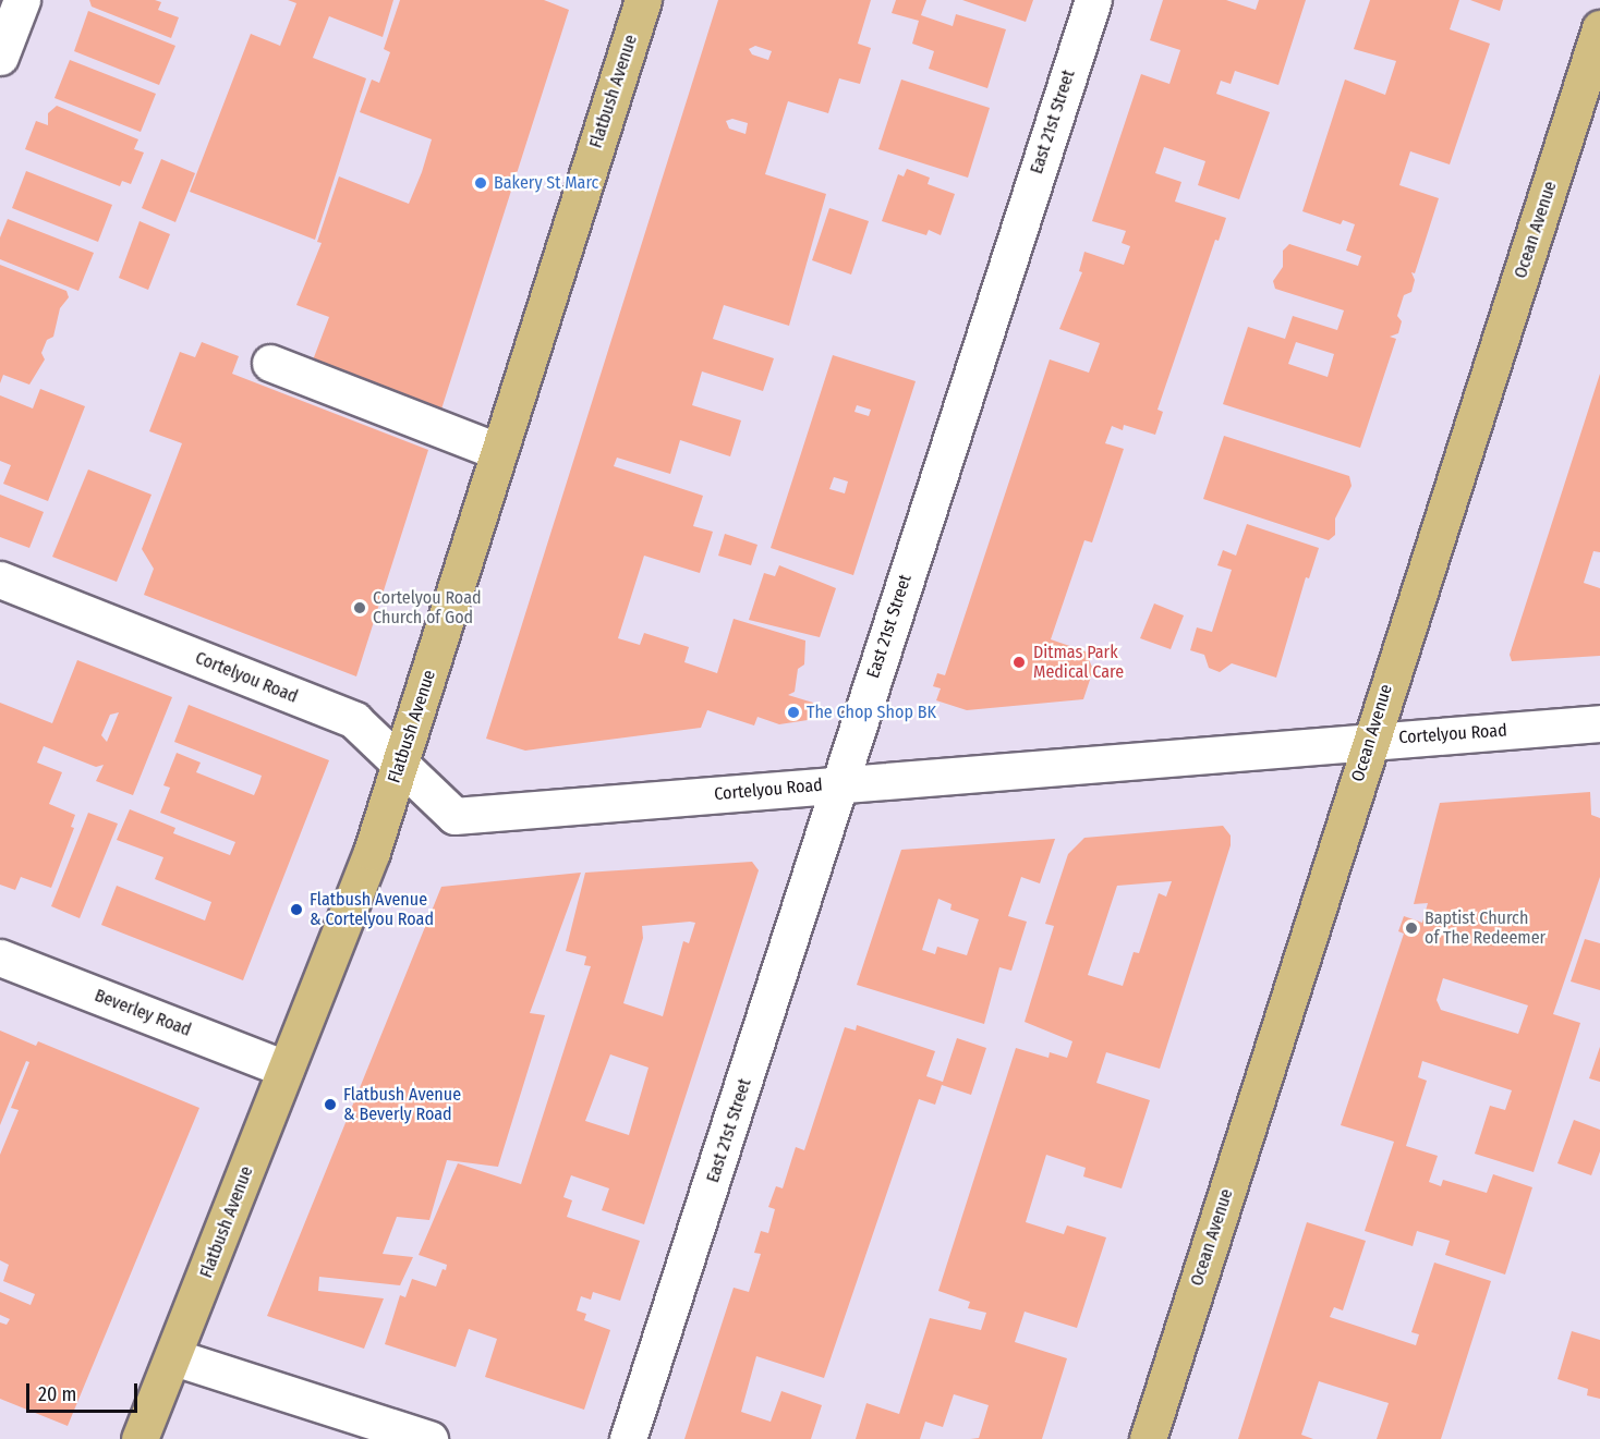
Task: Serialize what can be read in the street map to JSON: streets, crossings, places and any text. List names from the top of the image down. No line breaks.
{"streets":{"main road":["Flatbush Avenue","Ocean Avenue"],"street":["East 21st Street","Cortelyou Road","Beverley Road"]},"crossings":[["Flatbush Avenue","Cortelyou Road"],["Flatbush Avenue","Beverley Road"],["East 21st Street","Cortelyou Road"],["Ocean Avenue","Cortelyou Road"]],"places":["Bakery St Marc","Cortelyou Road Church of God","Ditmas Park Medical Care","The Chop Shop BK","Flatbush Avenue & Cortelyou Road","Baptist Church of The Redeemer","Flatbush Avenue & Beverly Road"],"scale_bar":"20 m"}
